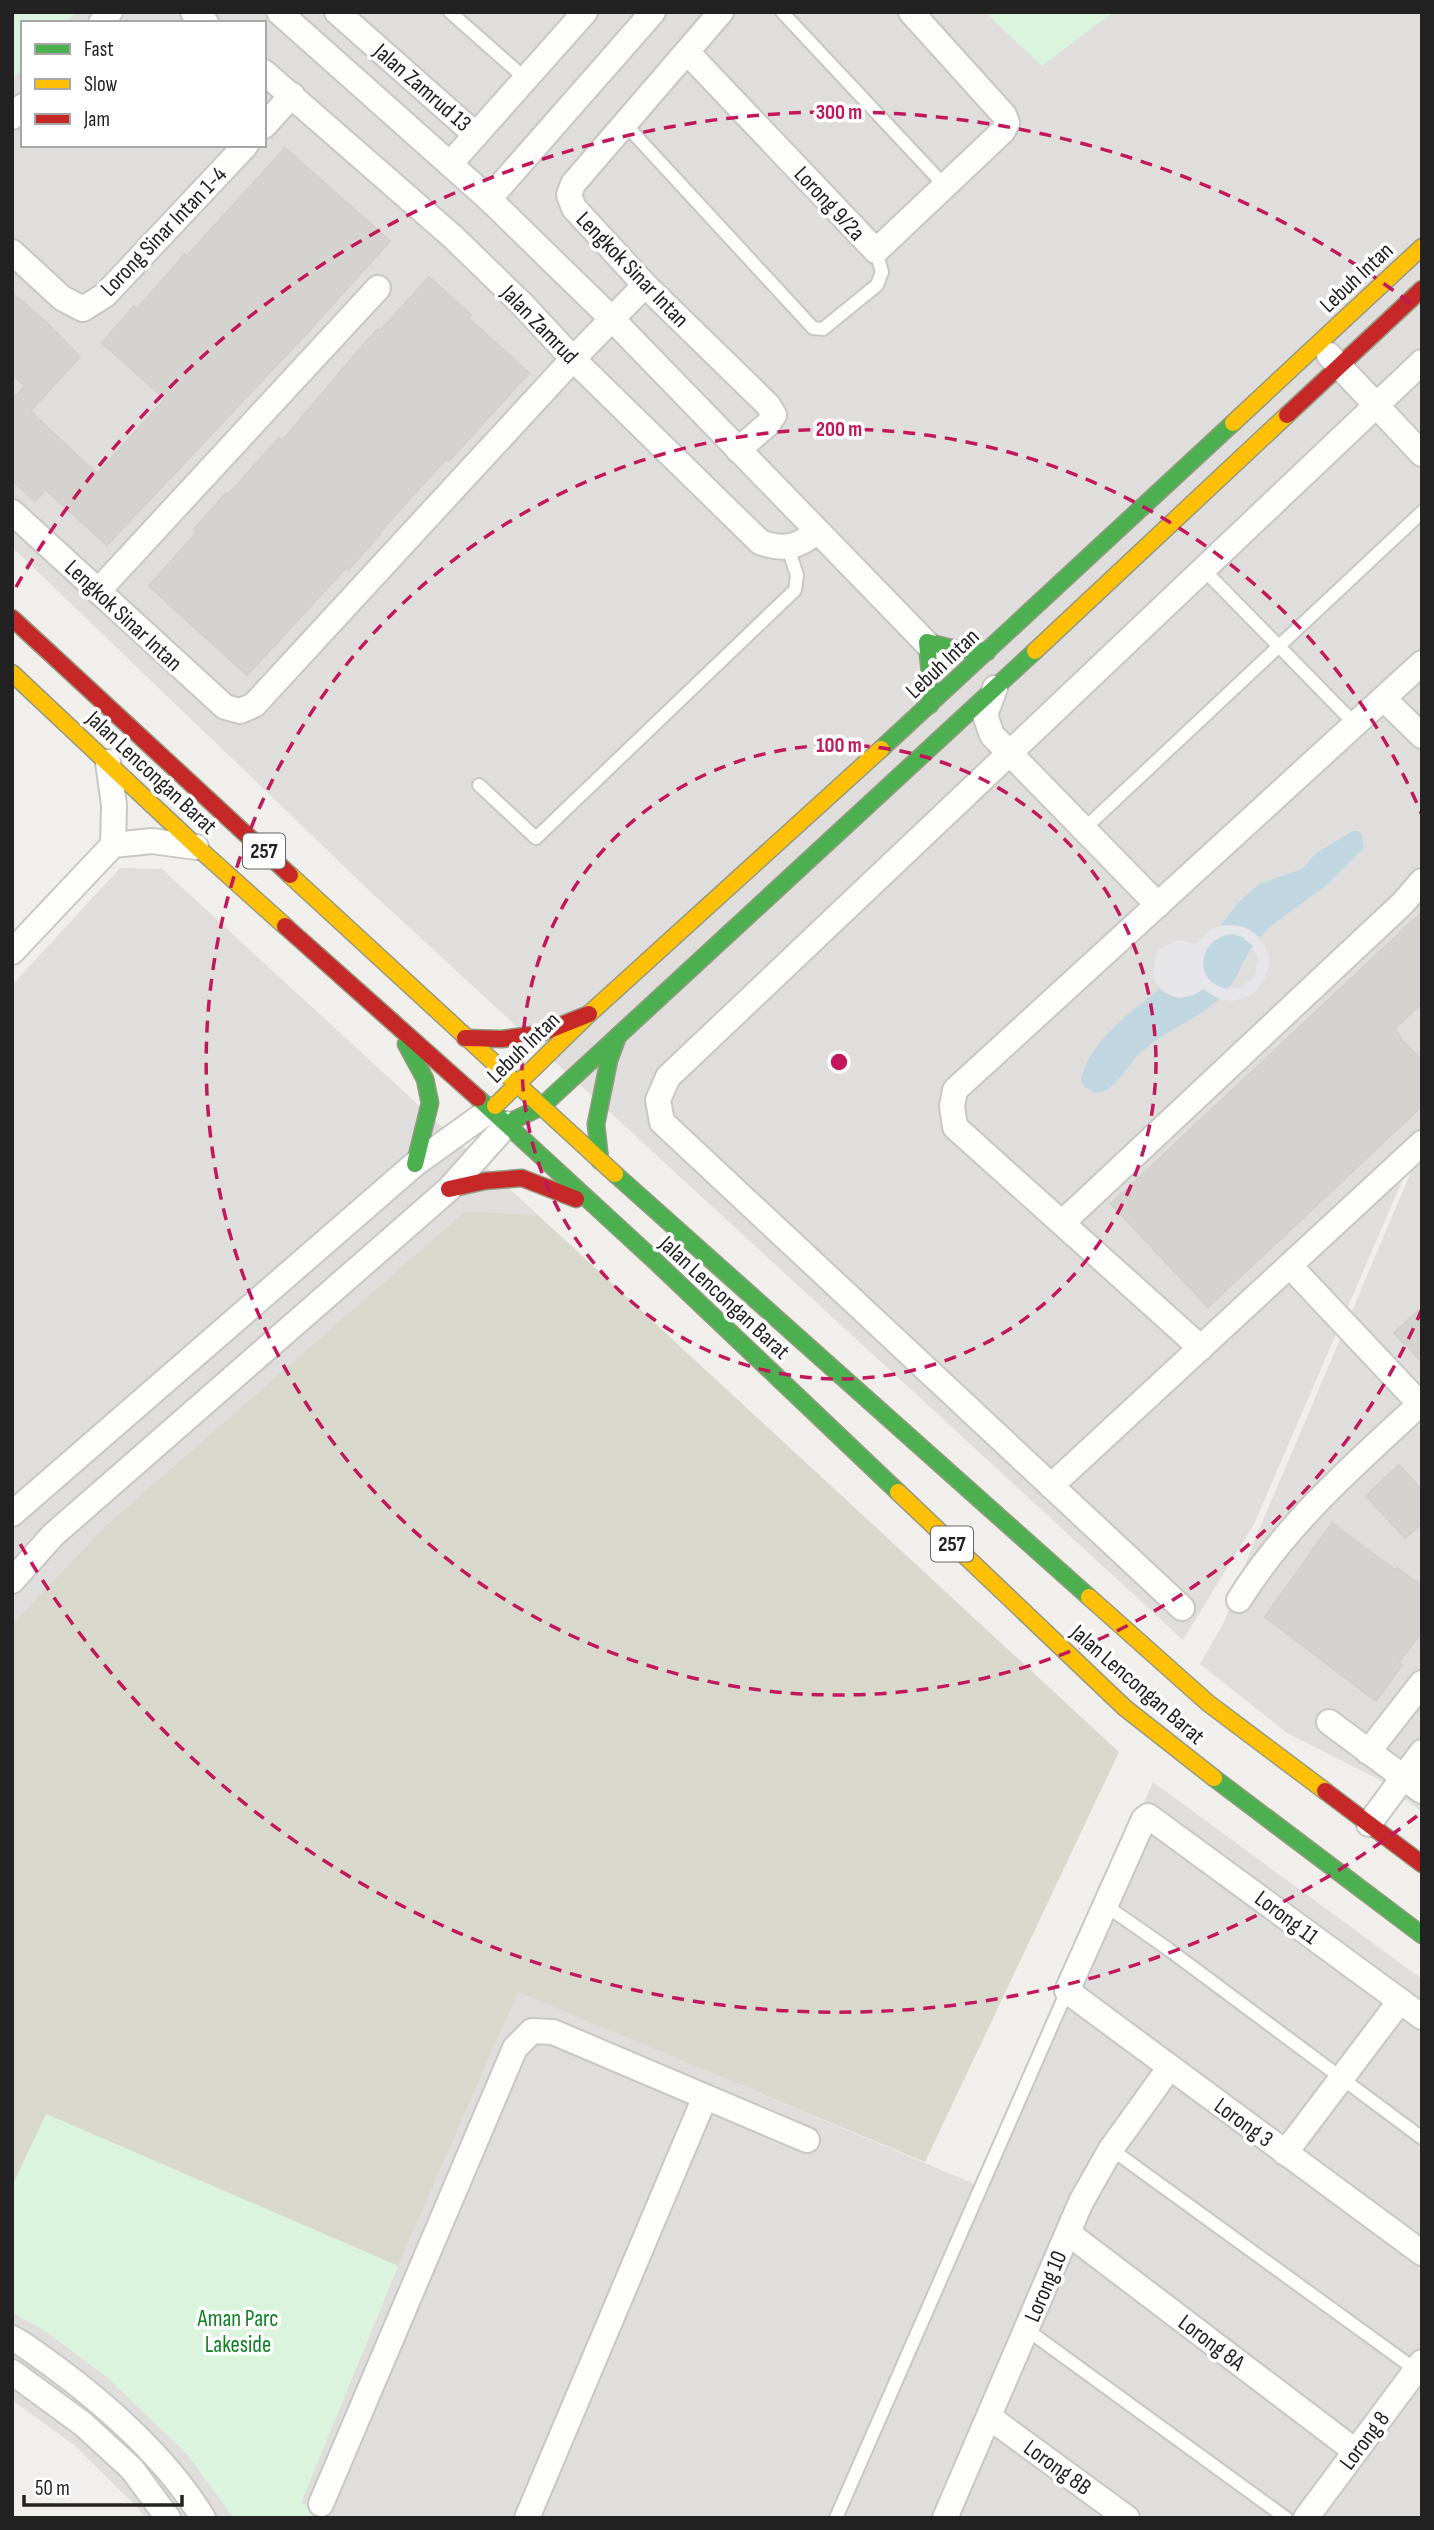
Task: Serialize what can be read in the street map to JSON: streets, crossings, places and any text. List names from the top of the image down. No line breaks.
{"streets":{"main road":["Lebuh Intan","Jalan Lencongan Barat","257"],"street":["Jalan Zamrud 13","Lorong 9/2a","Lorong Sinar Intan 1-4","Lengkok Sinar Intan","Jalan Zamrud","Lorong 11","Lorong 3","Lorong 10","Lorong 8A","Lorong 8","Lorong 8B"]},"crossings":[["Lorong 9/2a","Lengkok Sinar Intan"],["Lengkok Sinar Intan","Jalan Zamrud"],["Lebuh Intan","Jalan Lencongan Barat"],["Lorong 3","Lorong 10"],["Lorong 10","Lorong 8A"],["Lorong 10","Lorong 8B"],["Lorong 8A","Lorong 8"]],"parks":["Aman Parc Lakeside"],"legend":["Fast","Slow","Jam"],"scale_bar":"50 m","rings":["300 m","200 m","100 m"]}
